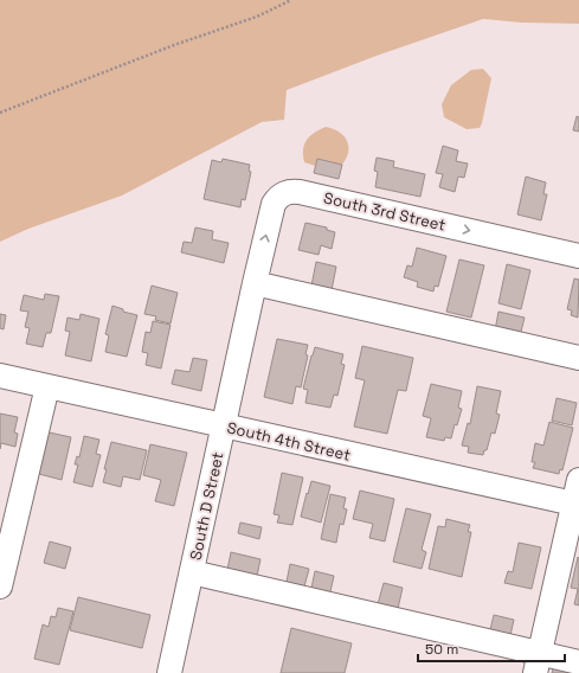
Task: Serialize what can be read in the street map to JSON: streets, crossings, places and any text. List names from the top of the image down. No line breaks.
{"streets":{"street":["South 3rd Street","South 4th Street","South D Street"]},"crossings":[["South 3rd Street","South D Street"],["South 4th Street","South D Street"]],"scale_bar":"50 m"}
